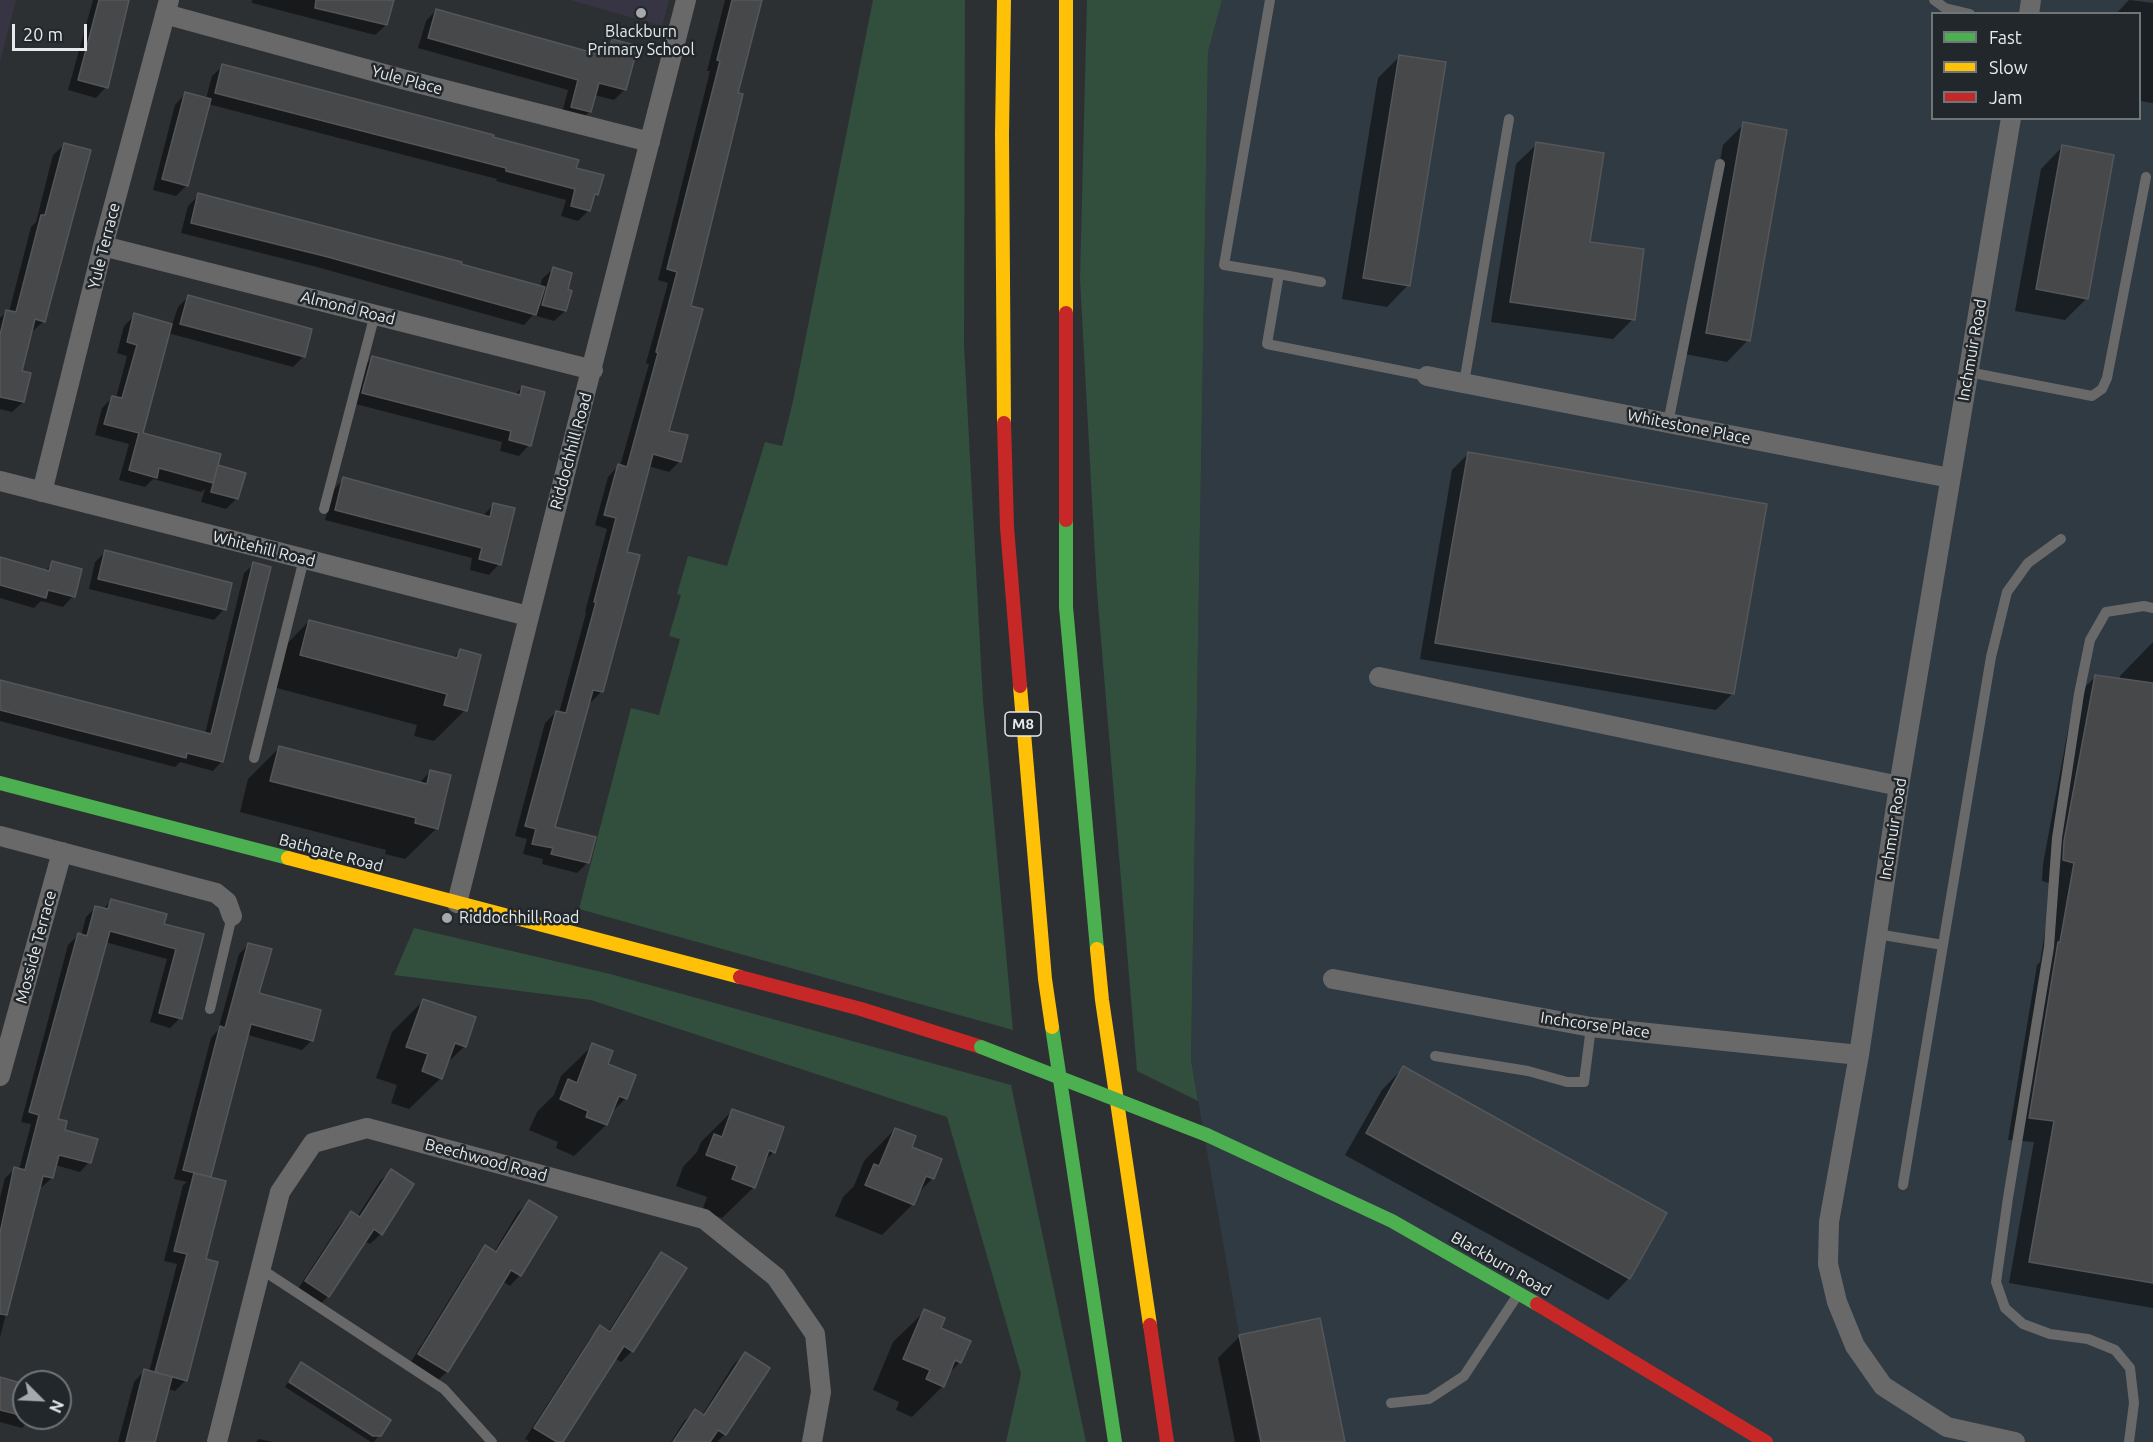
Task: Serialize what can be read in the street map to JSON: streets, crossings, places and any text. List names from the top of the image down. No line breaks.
{"streets":{"main road":["M8","Bathgate Road","Blackburn Road"],"street":["Yule Place","Yule Terrace","Almond Road","Inchmuir Road","Whitestone Place","Riddochhill Road","Whitehill Road","Mosside Terrace","Inchcorse Place","Beechwood Road"]},"crossings":[["Yule Place","Yule Terrace"],["Yule Place","Riddochhill Road"],["Yule Terrace","Almond Road"],["Yule Terrace","Whitehill Road"],["Almond Road","Riddochhill Road"],["Inchmuir Road","Whitestone Place"],["Inchmuir Road","Inchcorse Place"],["Riddochhill Road","Whitehill Road"],["Riddochhill Road","Bathgate Road"],["Bathgate Road","Blackburn Road"]],"places":["Blackburn Primary School","Riddochhill Road"],"legend":["Fast","Slow","Jam"],"scale_bar":"20 m","north":"bottom right"}
